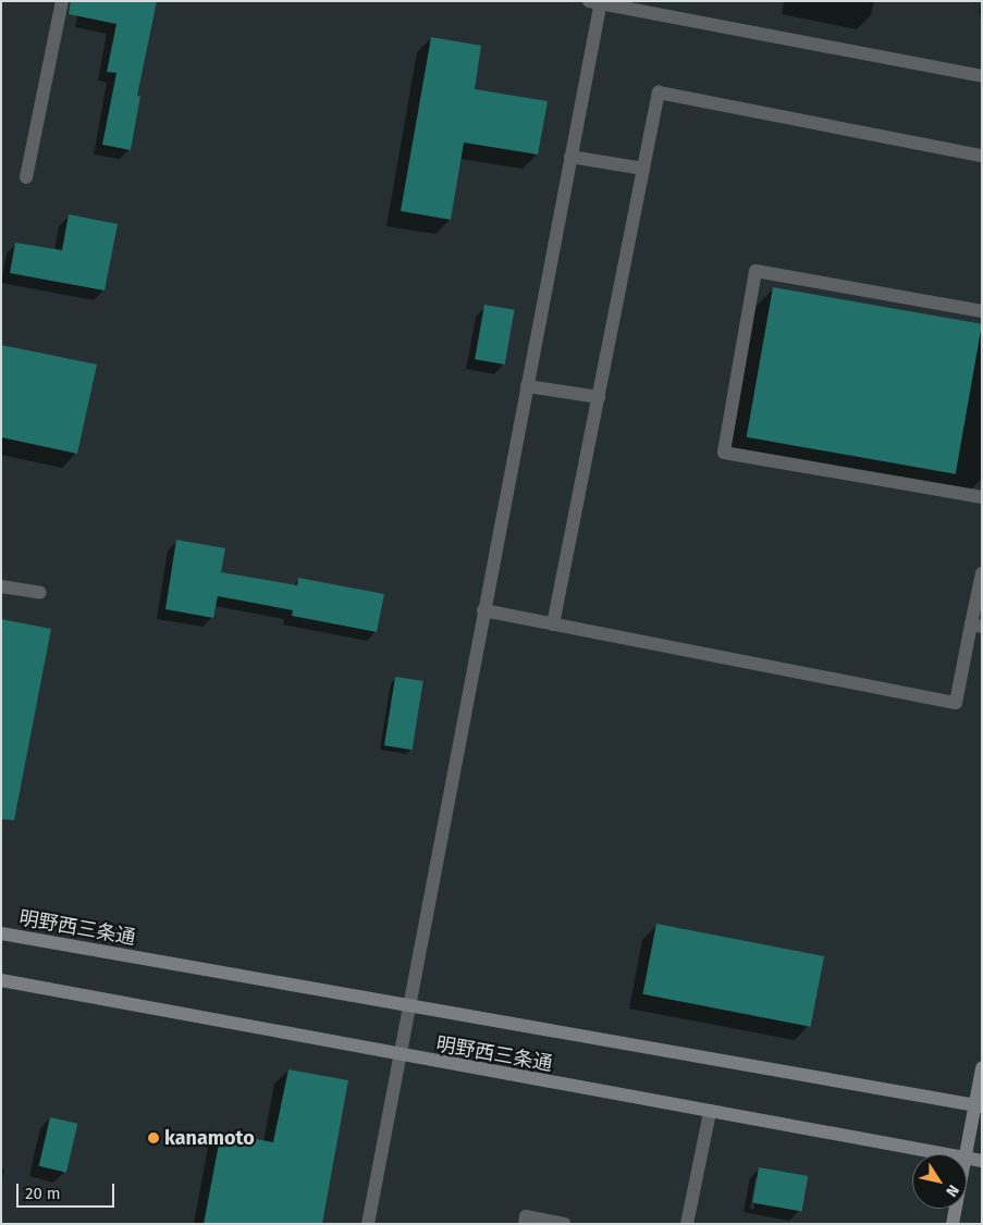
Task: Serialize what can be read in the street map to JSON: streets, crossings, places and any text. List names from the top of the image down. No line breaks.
{"streets":{"street":["明野西三条通"]},"places":["kanamoto"],"scale_bar":"20 m","north":"bottom right"}
